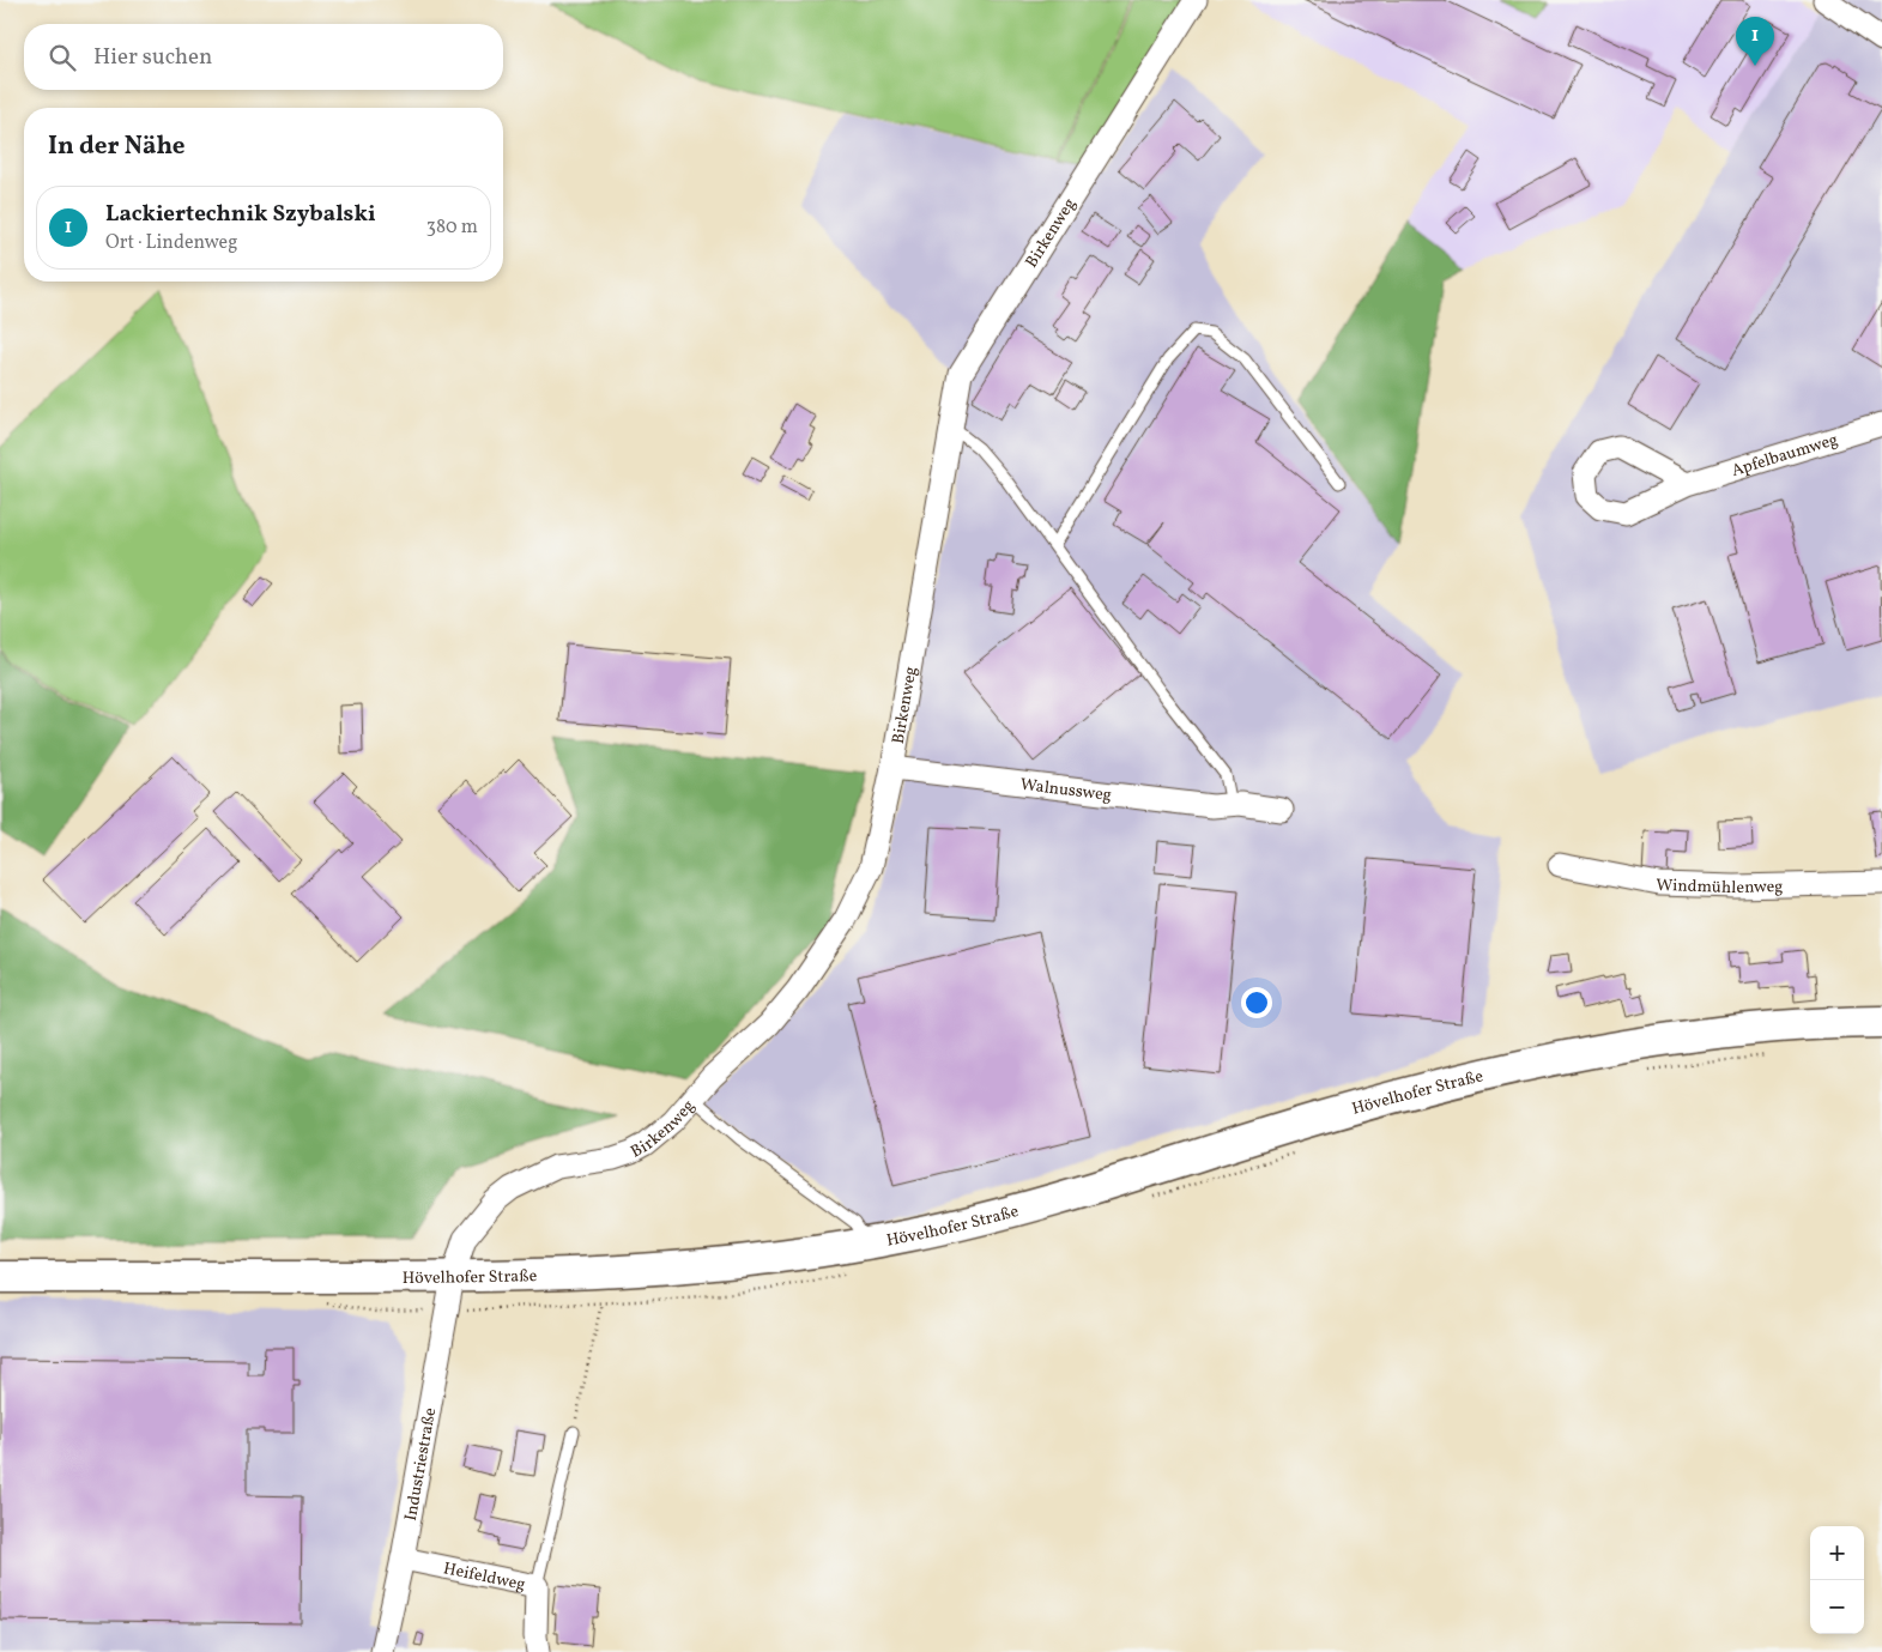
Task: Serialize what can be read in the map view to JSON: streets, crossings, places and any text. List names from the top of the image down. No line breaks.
{"streets":{"main road":["Hövelhofer Straße"],"street":["Birkenweg","Apfelbaumweg","Walnussweg","Windmühlenweg","Industriestraße","Heifeldweg"]},"crossings":[["Birkenweg","Walnussweg"],["Birkenweg","Hövelhofer Straße"],["Birkenweg","Industriestraße"],["Hövelhofer Straße","Industriestraße"],["Industriestraße","Heifeldweg"]],"page":{"pins":"1","search":"Hier suchen","heading":"In der Nähe","list":[{"mark":"1","name":"Lackiertechnik Szybalski","note":"Ort · Lindenweg","value":"380 m"}],"map_buttons":["+","−"]}}
